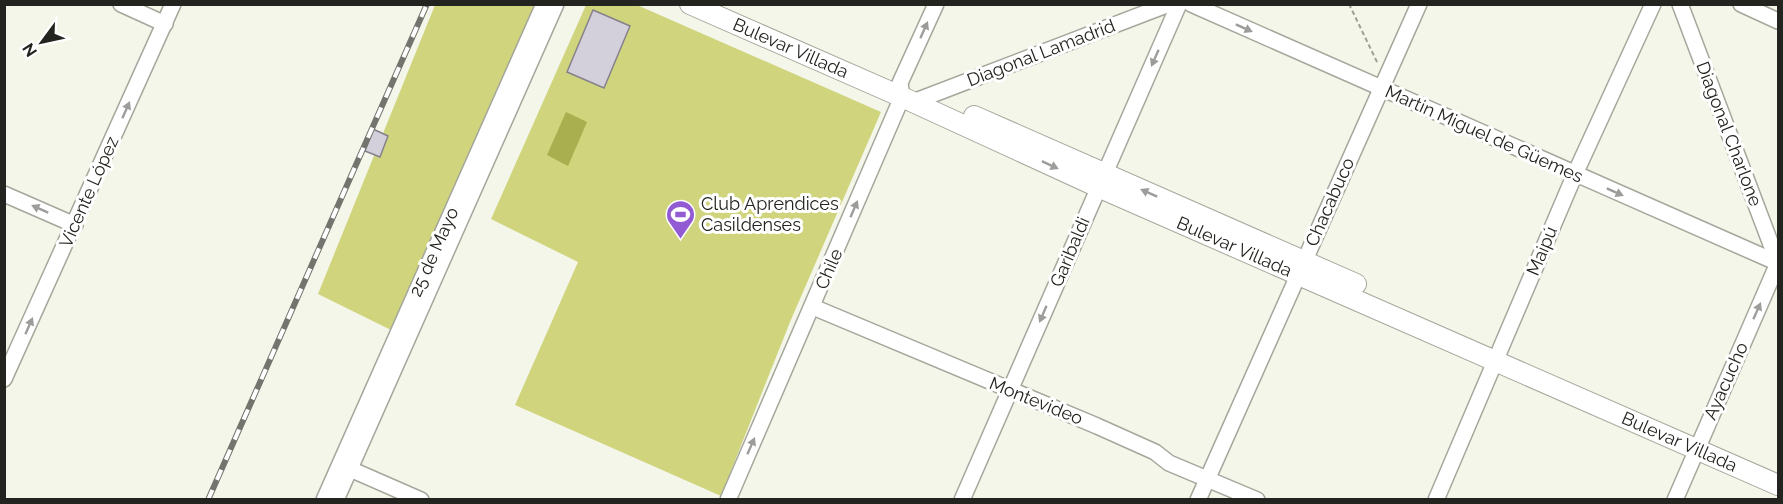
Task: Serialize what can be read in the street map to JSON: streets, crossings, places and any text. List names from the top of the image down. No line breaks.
{"streets":{"main road":["Bulevar Villada"],"street":["Diagonal Lamadrid","Martin Miguel de Güemes","Diagonal Charlone","Vicente López","Chacabuco","Maipú","25 de Mayo","Garibaldi","Chile","Ayacucho","Montevideo"]},"crossings":[["Bulevar Villada","Diagonal Lamadrid"],["Bulevar Villada","Chacabuco"],["Bulevar Villada","Maipú"],["Bulevar Villada","Garibaldi"],["Bulevar Villada","Chile"],["Bulevar Villada","Ayacucho"],["Diagonal Lamadrid","Chile"],["Martin Miguel de Güemes","Diagonal Charlone"],["Martin Miguel de Güemes","Chacabuco"],["Martin Miguel de Güemes","Maipú"],["Martin Miguel de Güemes","Ayacucho"],["Diagonal Charlone","Ayacucho"],["Chacabuco","Montevideo"],["Garibaldi","Montevideo"],["Chile","Montevideo"]],"one_way":["Martin Miguel de Güemes","Vicente López","Garibaldi","Chile","Ayacucho"],"places":{"sports":["Club Aprendices Casildenses"]},"north":"bottom left"}
